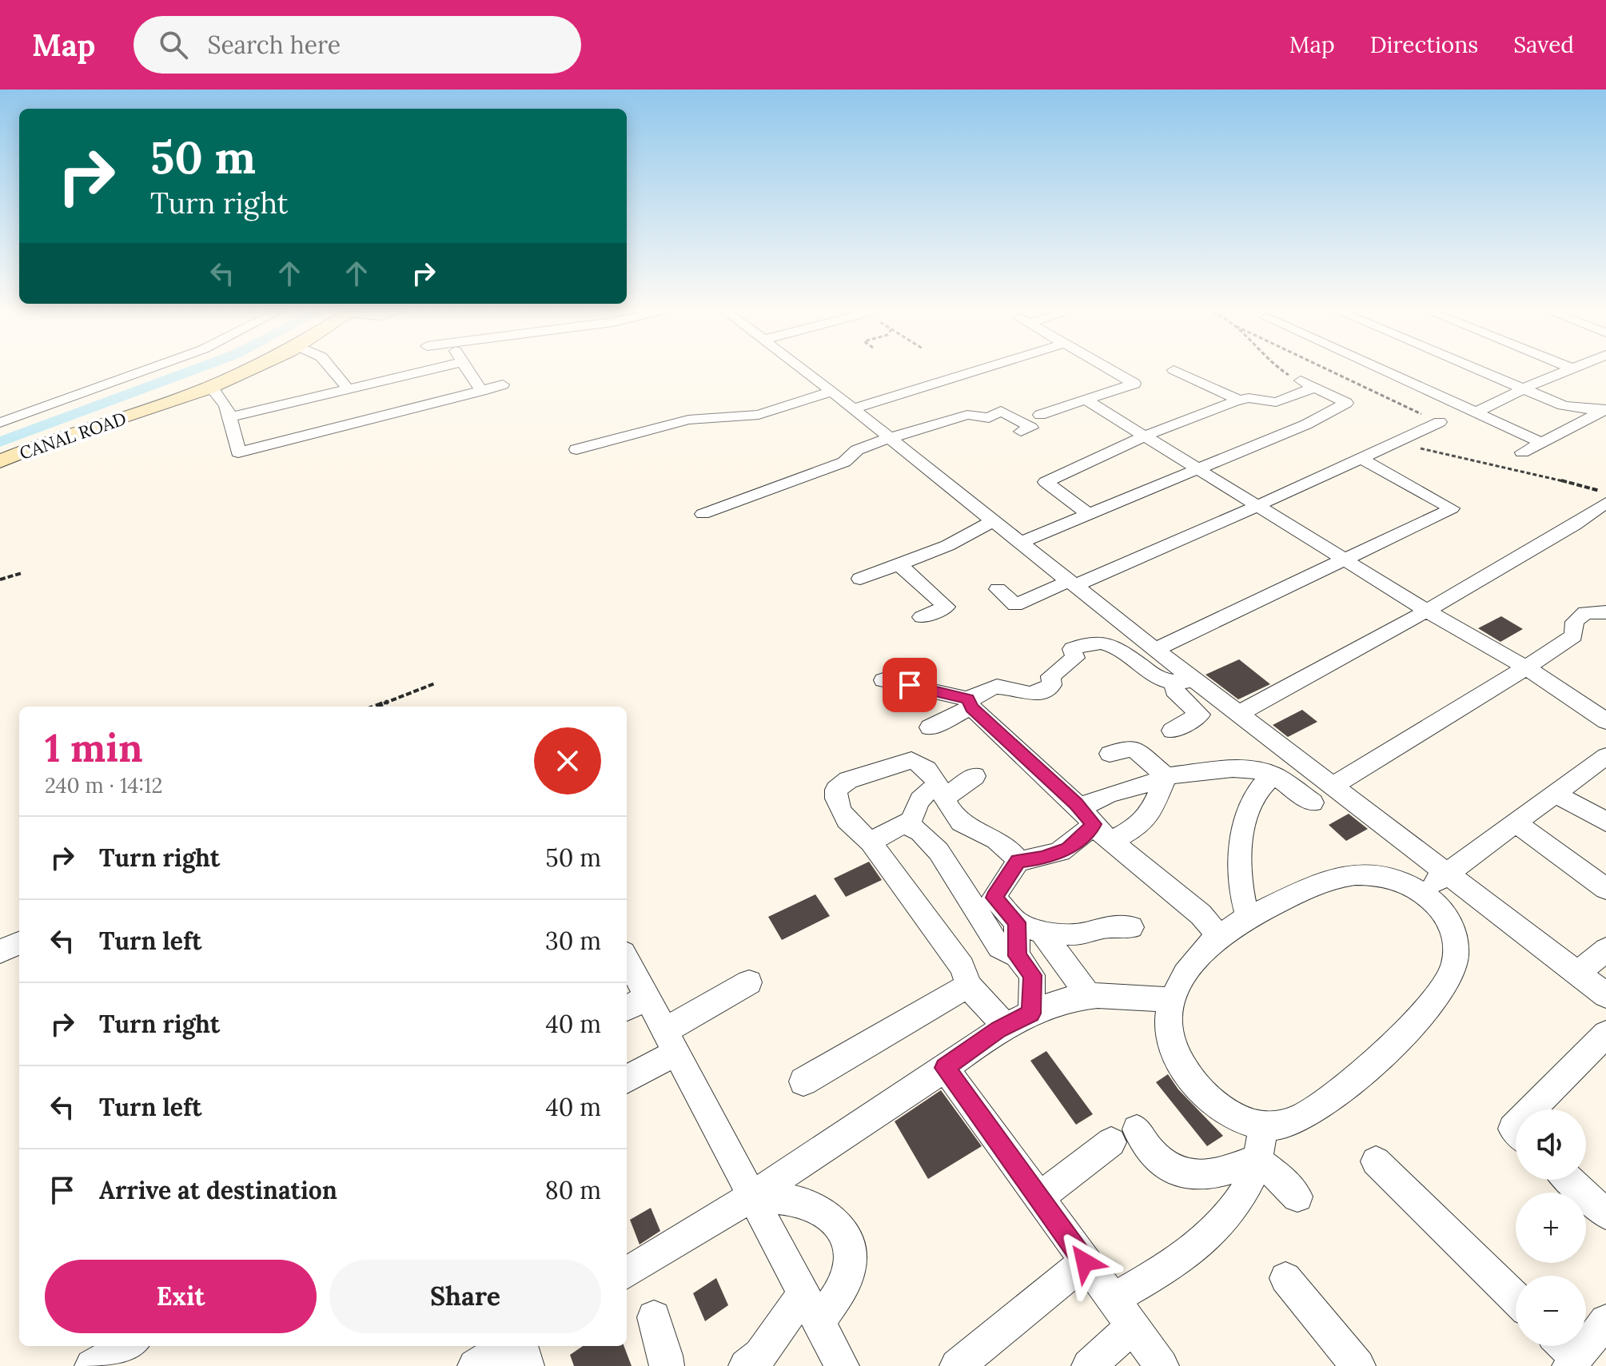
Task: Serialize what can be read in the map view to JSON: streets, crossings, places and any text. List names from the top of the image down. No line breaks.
{"streets":{"street":["CANAL ROAD"]},"page":{"header":"Map","search":"Search here","nav":["Map","Directions","Saved"],"turn":["50 m","Turn right"],"heading":["1 min","240 m · 14:12"],"list":[{"name":"Turn right","value":"50 m"},{"name":"Turn left","value":"30 m"},{"name":"Turn right","value":"40 m"},{"name":"Turn left","value":"40 m"},{"name":"Arrive at destination","value":"80 m"}],"map_buttons":["+","−"],"buttons":["Exit","Share"]}}
